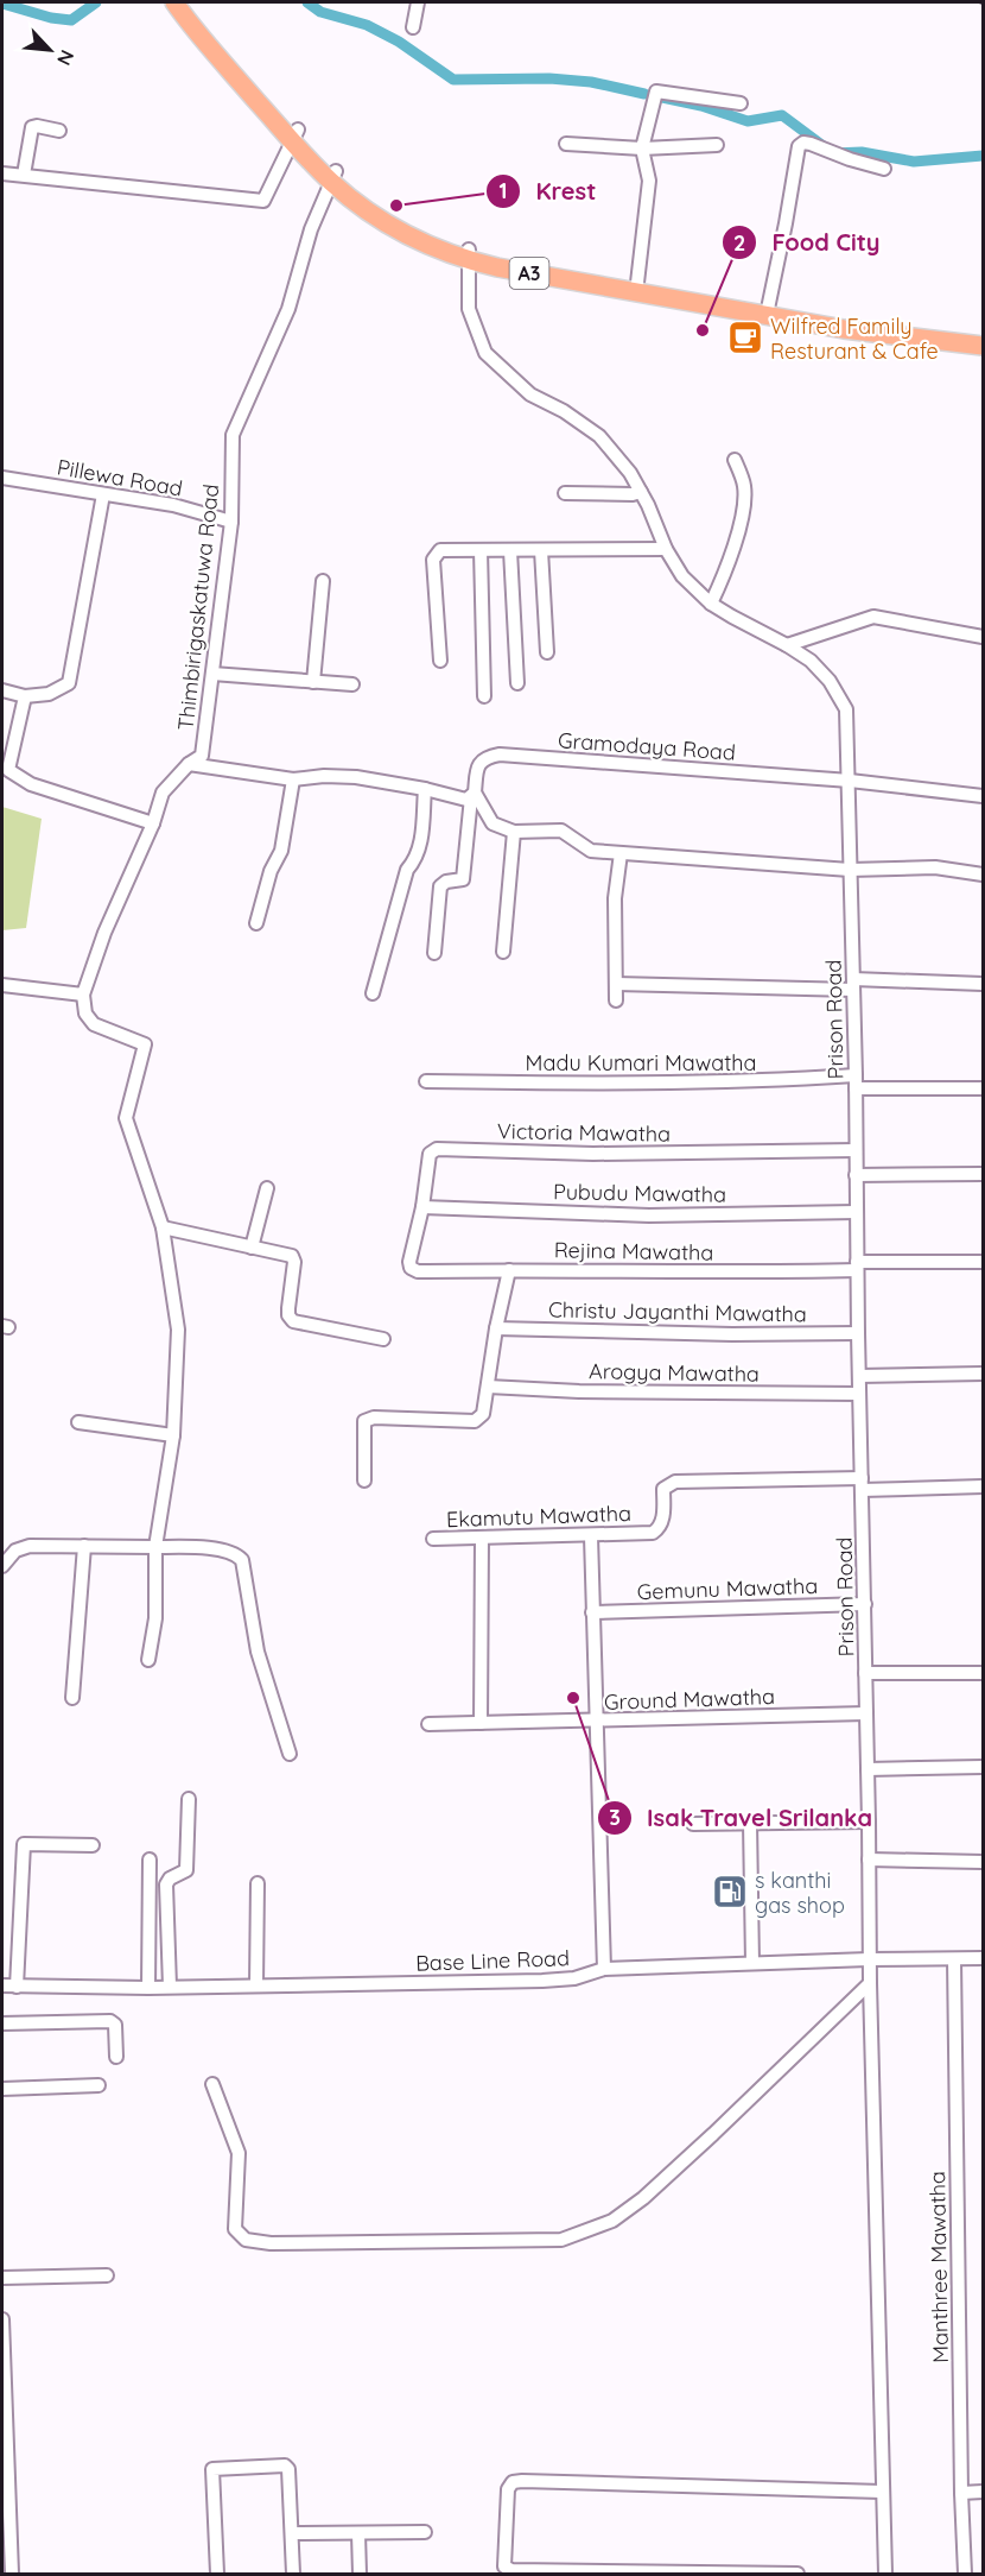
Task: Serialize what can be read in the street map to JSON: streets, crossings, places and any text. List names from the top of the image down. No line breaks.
{"streets":{"highway":["A3"],"street":["Pillewa Road","Thimbirigaskatuwa Road","Gramodaya Road","Prison Road","Madu Kumari Mawatha","Victoria Mawatha","Pubudu Mawatha","Rejina Mawatha","Christu Jayanthi Mawatha","Arogya Mawatha","Ekamutu Mawatha","Gemunu Mawatha","Ground Mawatha","Base Line Road","Manthree Mawatha"]},"crossings":[["A3","Thimbirigaskatuwa Road"],["A3","Prison Road"],["Pillewa Road","Thimbirigaskatuwa Road"],["Gramodaya Road","Prison Road"],["Prison Road","Madu Kumari Mawatha"],["Prison Road","Victoria Mawatha"],["Prison Road","Pubudu Mawatha"],["Prison Road","Rejina Mawatha"],["Prison Road","Christu Jayanthi Mawatha"],["Prison Road","Arogya Mawatha"],["Prison Road","Ekamutu Mawatha"],["Prison Road","Gemunu Mawatha"],["Prison Road","Ground Mawatha"],["Prison Road","Base Line Road"],["Victoria Mawatha","Pubudu Mawatha"],["Victoria Mawatha","Rejina Mawatha"],["Base Line Road","Manthree Mawatha"]],"places":{"other":["Krest","Food City","Isak Travel Srilanka"],"cafe":["Wilfred Family Resturant & Cafe"],"fuel station":["s kanthi gas shop"]},"north":"bottom right"}
